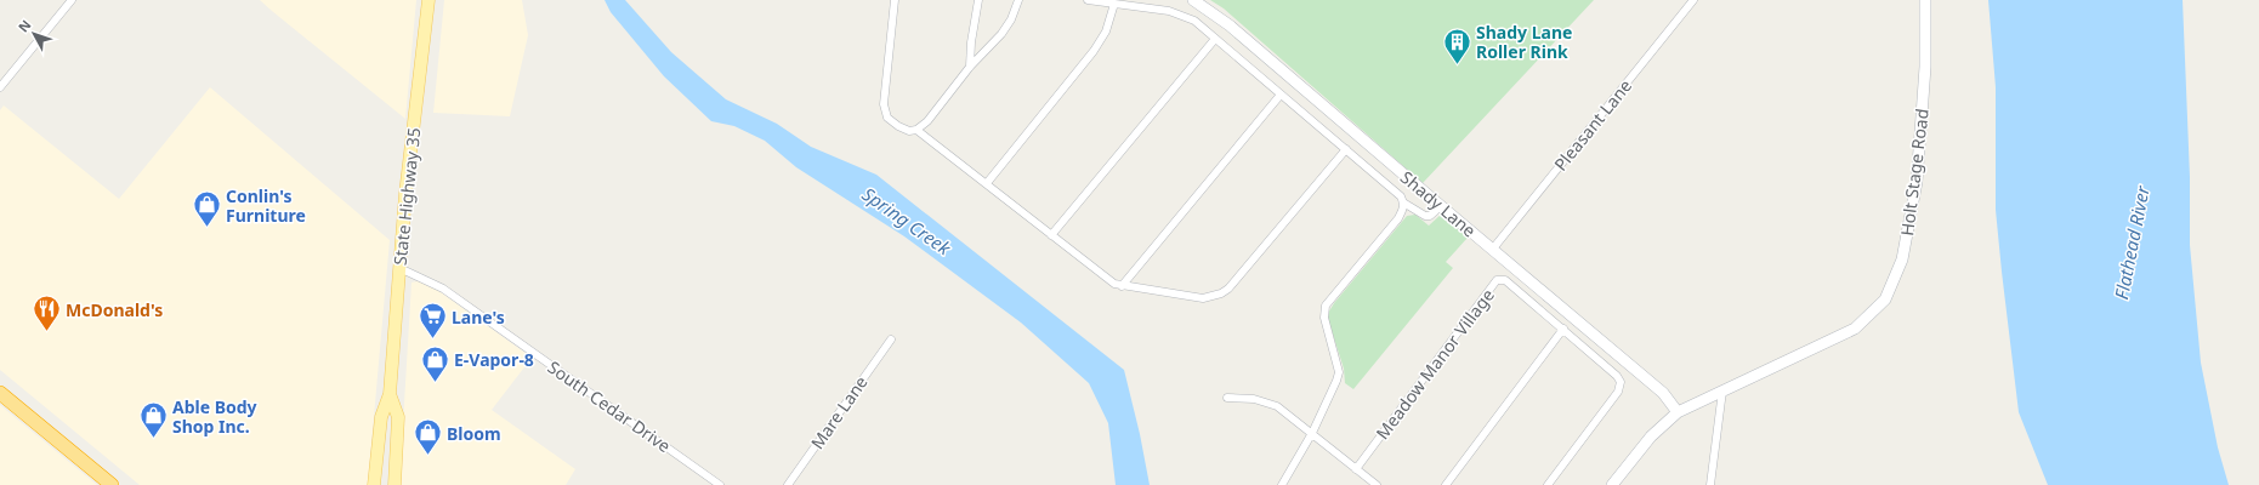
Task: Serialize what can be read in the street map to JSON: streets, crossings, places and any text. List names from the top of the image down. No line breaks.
{"streets":{"main road":["Holt Stage Road","State Highway 35","Shady Lane"],"street":["Pleasant Lane","Meadow Manor Village","South Cedar Drive","Mare Lane"]},"crossings":[["Pleasant Lane","Shady Lane"],["State Highway 35","South Cedar Drive"]],"water":["Spring Creek","Flathead River"],"places":{"building":["Shady Lane Roller Rink"],"shop":["Conlin's Furniture","E-Vapor-8","Able Body Shop Inc.","Bloom"],"restaurant":["McDonald's"],"supermarket":["Lane's"]},"north":"top left"}
